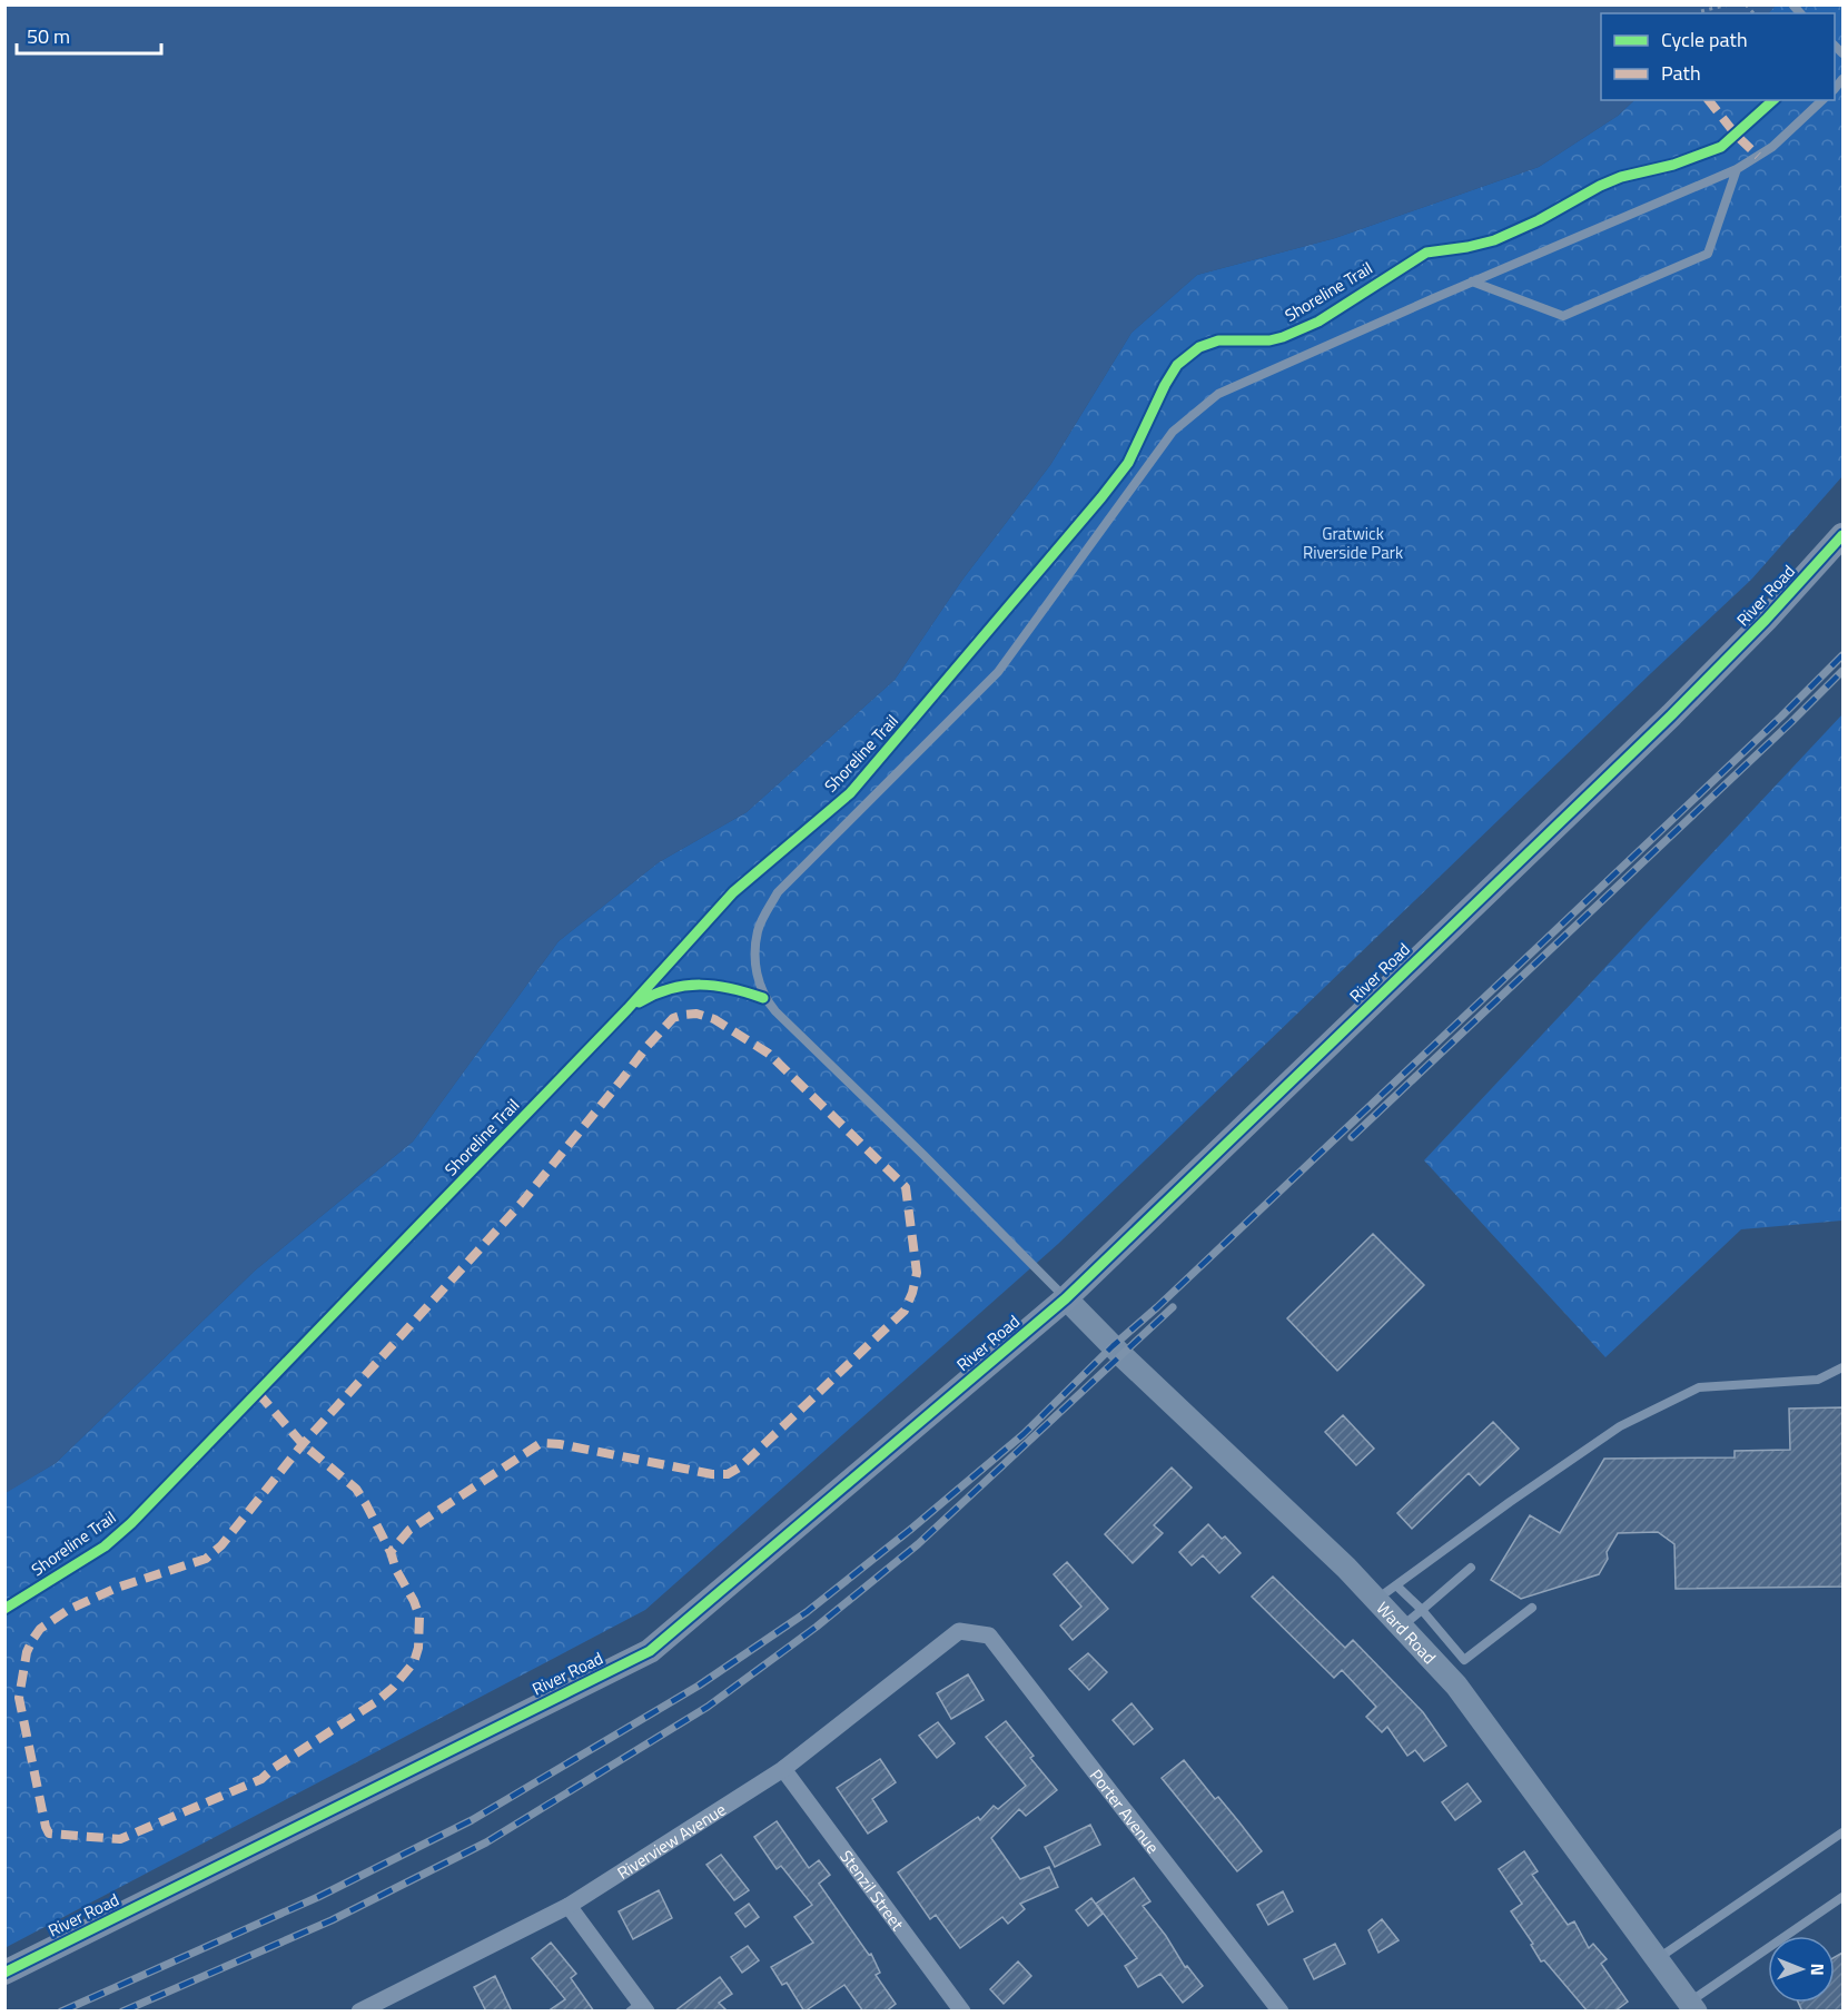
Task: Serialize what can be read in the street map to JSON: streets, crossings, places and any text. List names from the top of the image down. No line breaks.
{"streets":{"main road":["River Road","Ward Road"],"street":["Porter Avenue","Riverview Avenue","Stenzil Street"],"cycle path":["Shoreline Trail"]},"crossings":[["River Road","Ward Road"],["Porter Avenue","Riverview Avenue"],["Riverview Avenue","Stenzil Street"]],"parks":["Gratwick Riverside Park"],"legend":["Cycle path","Path"],"scale_bar":"50 m","north":"right"}
